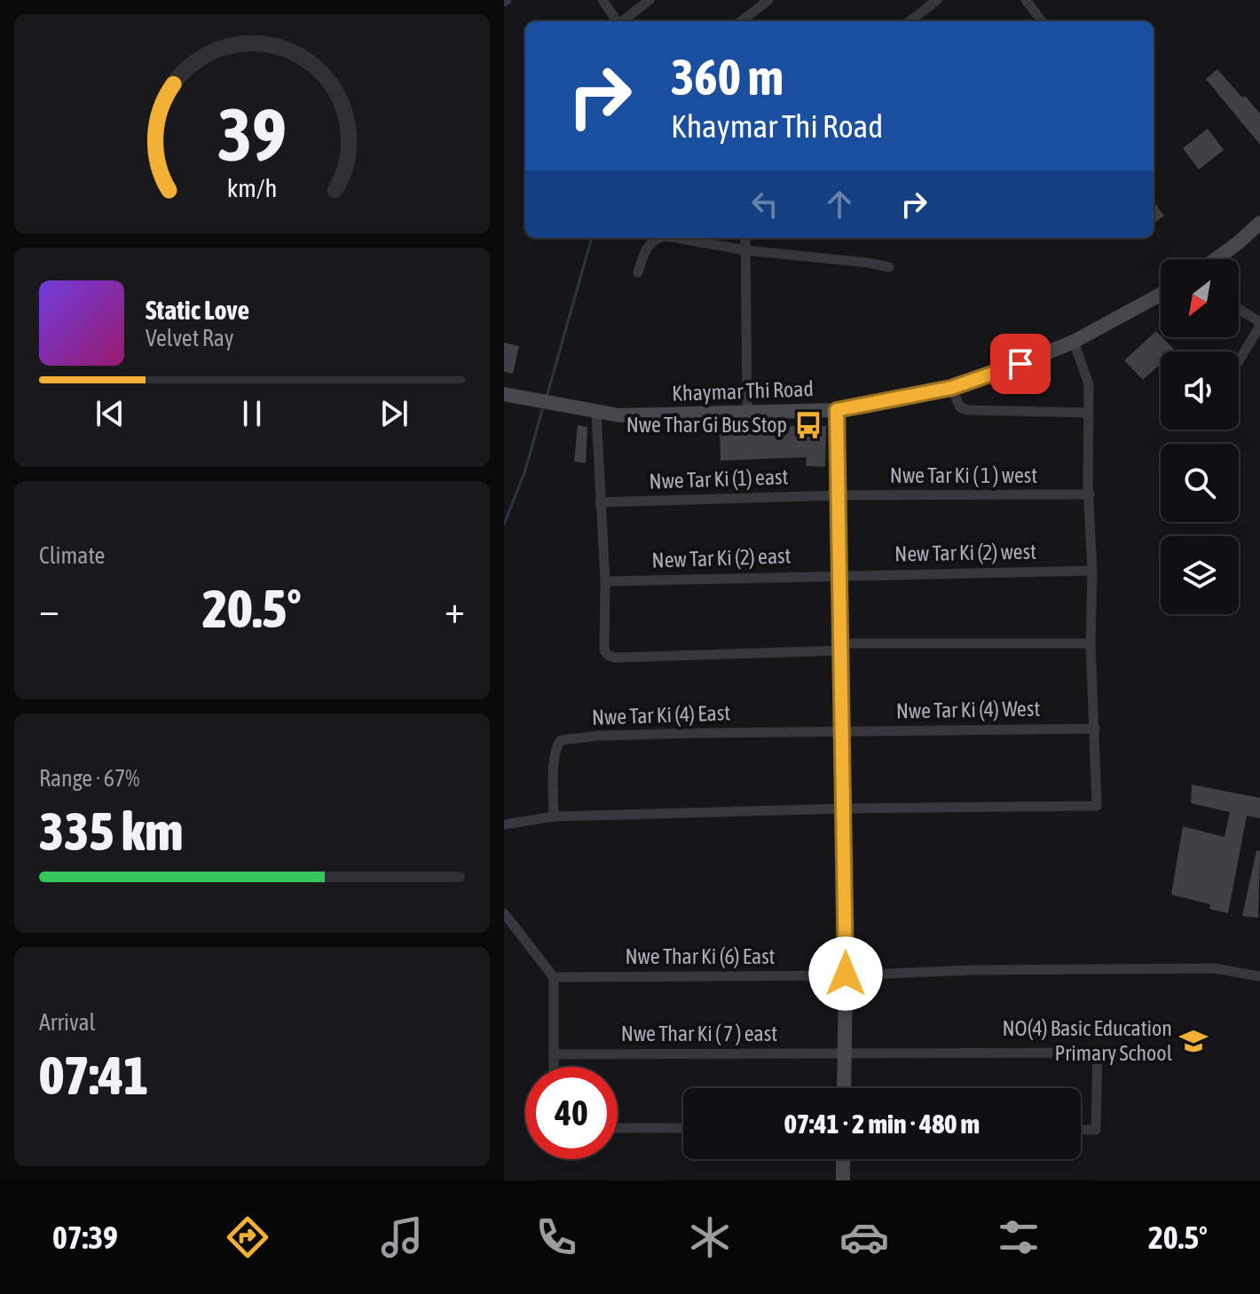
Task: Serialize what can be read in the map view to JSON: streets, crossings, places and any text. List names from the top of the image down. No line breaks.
{"streets":{"main road":["Khaymar Thi Road"],"street":["Nwe Tar Ki ( 1 ) west","Nwe Tar Ki (1) east","New Tar Ki (2) west","New Tar Ki (2) east","Nwe Tar Ki (4) West","Nwe Tar Ki (4) East","Nwe Thar Ki (6) East","Nwe Thar Ki ( 7 ) east"]},"crossings":[["Nwe Tar Ki ( 1 ) west","Nwe Tar Ki (1) east"],["New Tar Ki (2) west","New Tar Ki (2) east"],["Nwe Tar Ki (4) West","Nwe Tar Ki (4) East"]],"places":{"bus stop":["Nwe Thar Gi Bus Stop"],"school or university":["NO(4) Basic Education Primary School"]},"north":"bottom left","page":{"turn":["360 m","Khaymar Thi Road"],"song":["Static Love","Velvet Ray"],"tile":["Climate",["Range · 67%","335 km"],["Arrival","07:41"]],"heat":["−","20.5°","+"],"limit":"40","trip":"07:41 · 2 min · 480 m","tabs":["07:39","20.5°"],"gauge":["39","km/h"]}}
